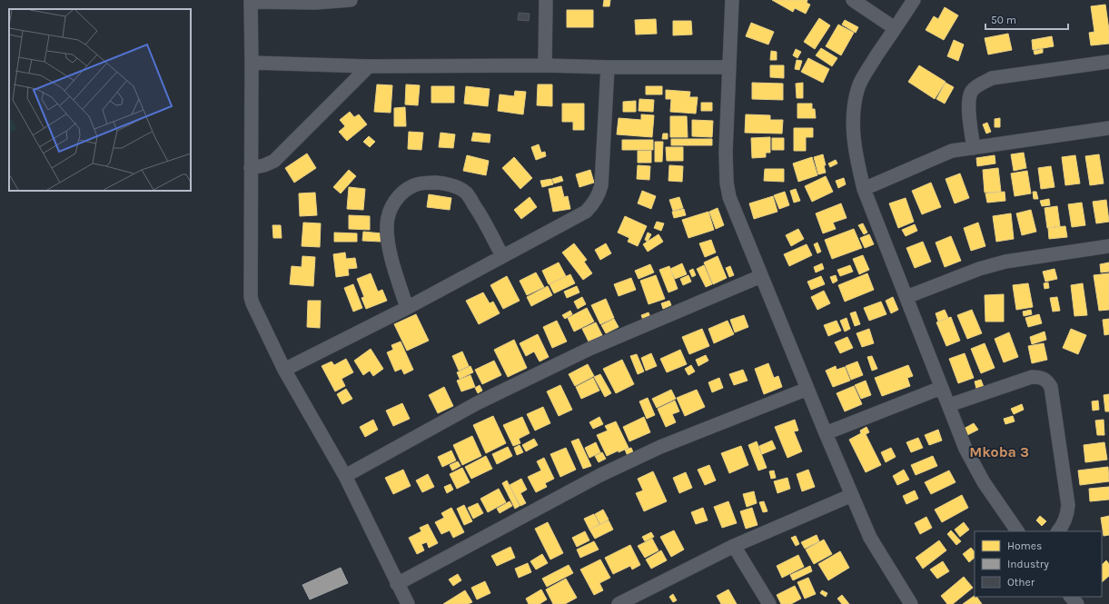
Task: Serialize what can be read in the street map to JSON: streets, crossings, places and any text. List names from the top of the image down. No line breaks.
{"districts":["Mkoba 3"],"legend":["Homes","Industry","Other"],"scale_bar":"50 m"}
